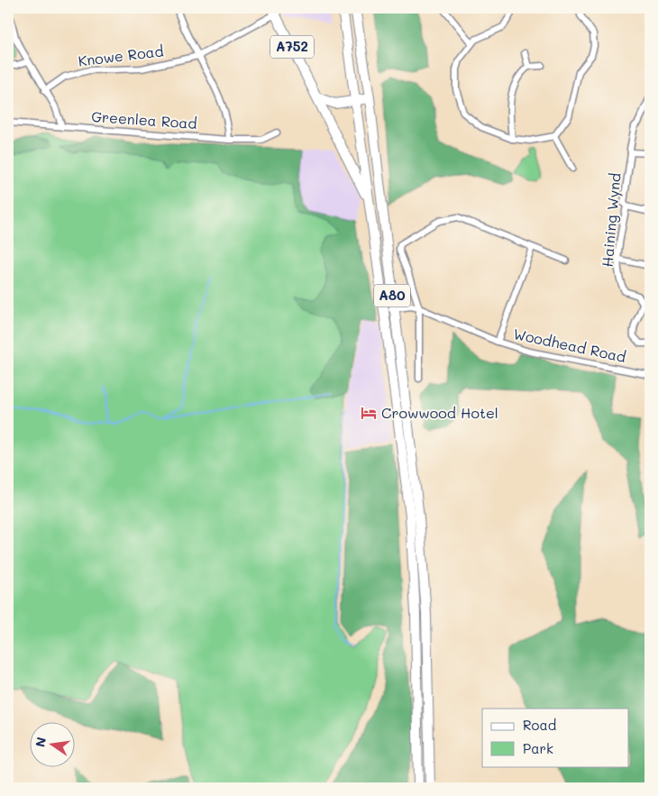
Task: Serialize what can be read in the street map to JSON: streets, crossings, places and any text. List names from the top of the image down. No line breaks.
{"streets":{"main road":["A752","A80"],"street":["Knowe Road","Greenlea Road","Haining Wynd","Woodhead Road"]},"crossings":[["A752","Knowe Road"],["A752","A80"],["A80","Woodhead Road"]],"places":{"hotel":["Crowwood Hotel"]},"legend":["Road","Park"],"north":"left"}
